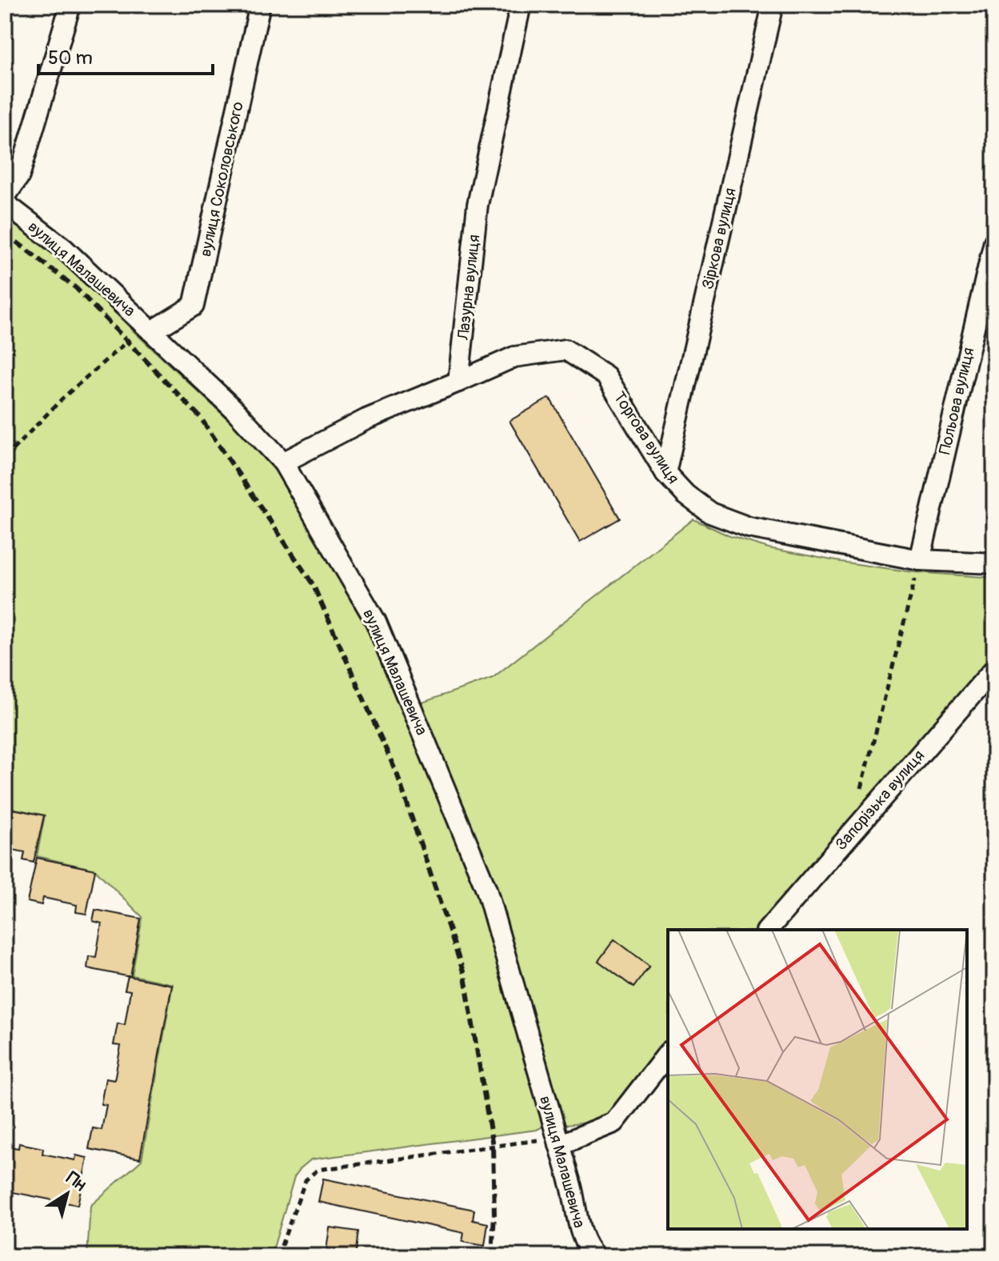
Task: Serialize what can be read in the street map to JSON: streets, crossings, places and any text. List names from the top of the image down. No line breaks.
{"streets":{"street":["вулиця Соколовського","Зіркова вулиця","вулиця Малашевича","Лазурна вулиця","Польова вулиця","Торгова вулиця","Запорізька вулиця"]},"crossings":[["вулиця Соколовського","вулиця Малашевича"],["Зіркова вулиця","Торгова вулиця"],["Лазурна вулиця","Торгова вулиця"],["Польова вулиця","Торгова вулиця"]],"scale_bar":"50 m","north":"top right"}
